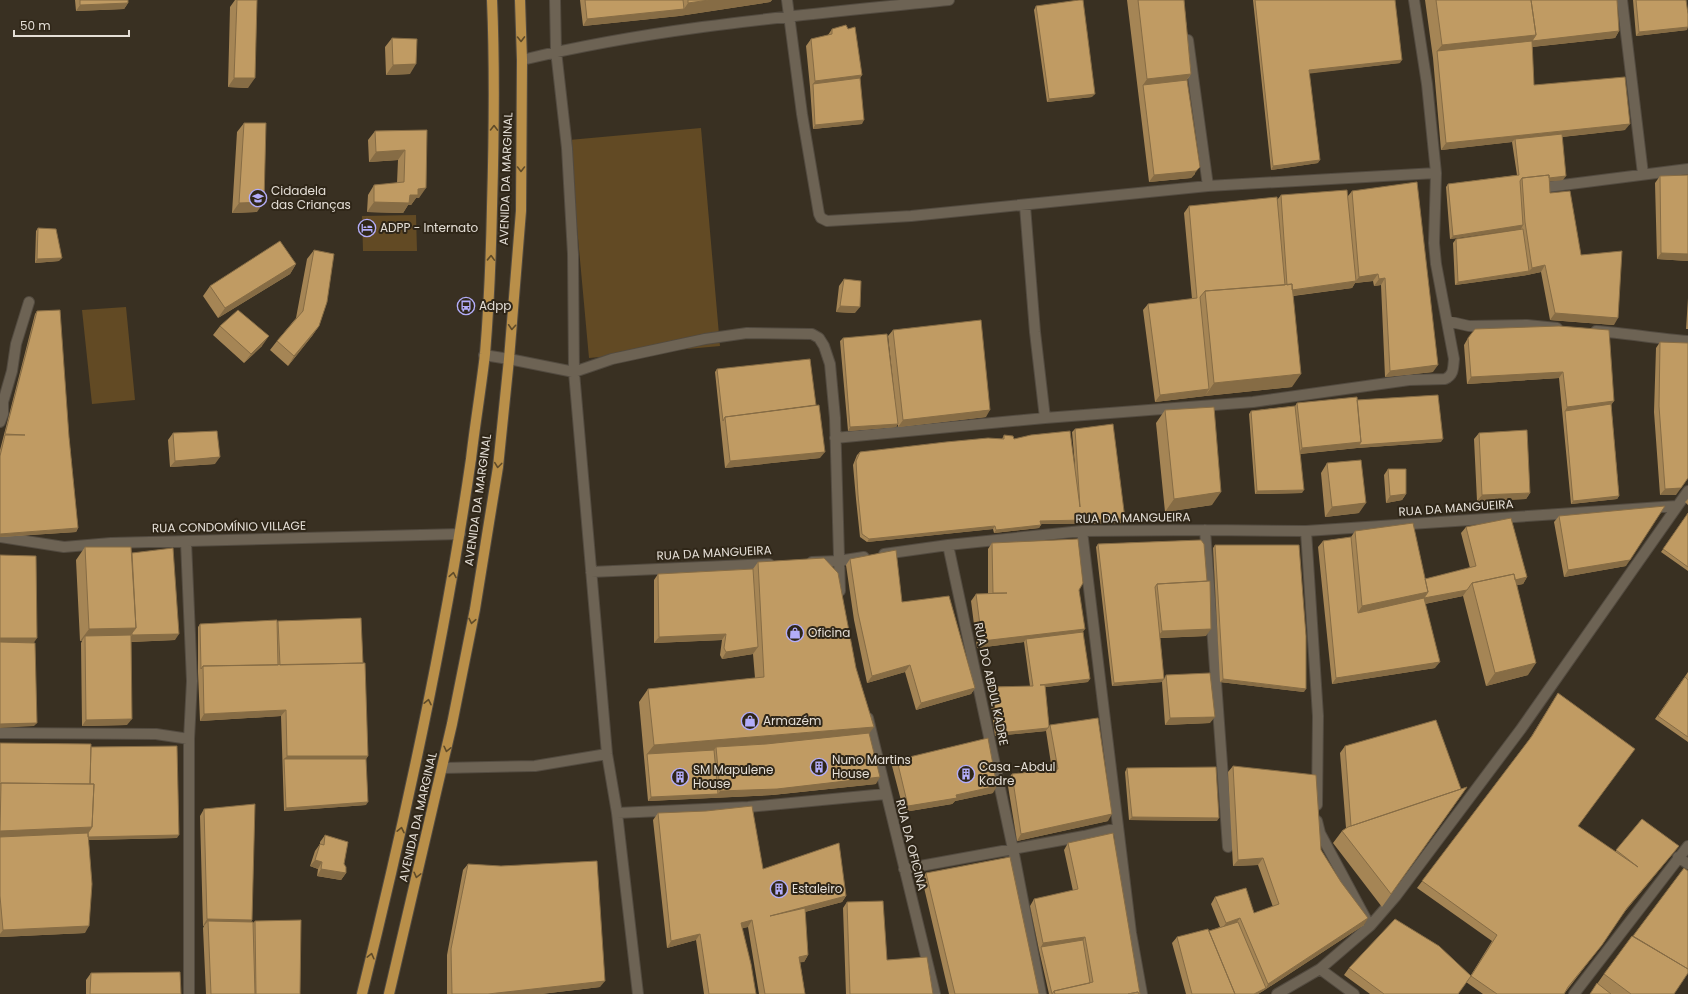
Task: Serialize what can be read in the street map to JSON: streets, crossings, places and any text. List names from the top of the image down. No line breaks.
{"streets":{"main road":["AVENIDA DA MARGINAL"],"street":["RUA DA MANGUEIRA","RUA CONDOMÍNIO VILLAGE","RUA DO ABDUL KADRE","RUA DA OFICINA"]},"crossings":[["AVENIDA DA MARGINAL","RUA CONDOMÍNIO VILLAGE"],["RUA DA MANGUEIRA","RUA DO ABDUL KADRE"]],"places":{"school or university":["Cidadela das Crianças"],"hotel":["ADPP - Internato"],"bus stop":["Adpp"],"shop":["Oficina","Armazém"],"building":["Nuno Martins House","Casa -Abdul Kadre","SM Mapulene House","Estaleiro"]},"scale_bar":"50 m"}
